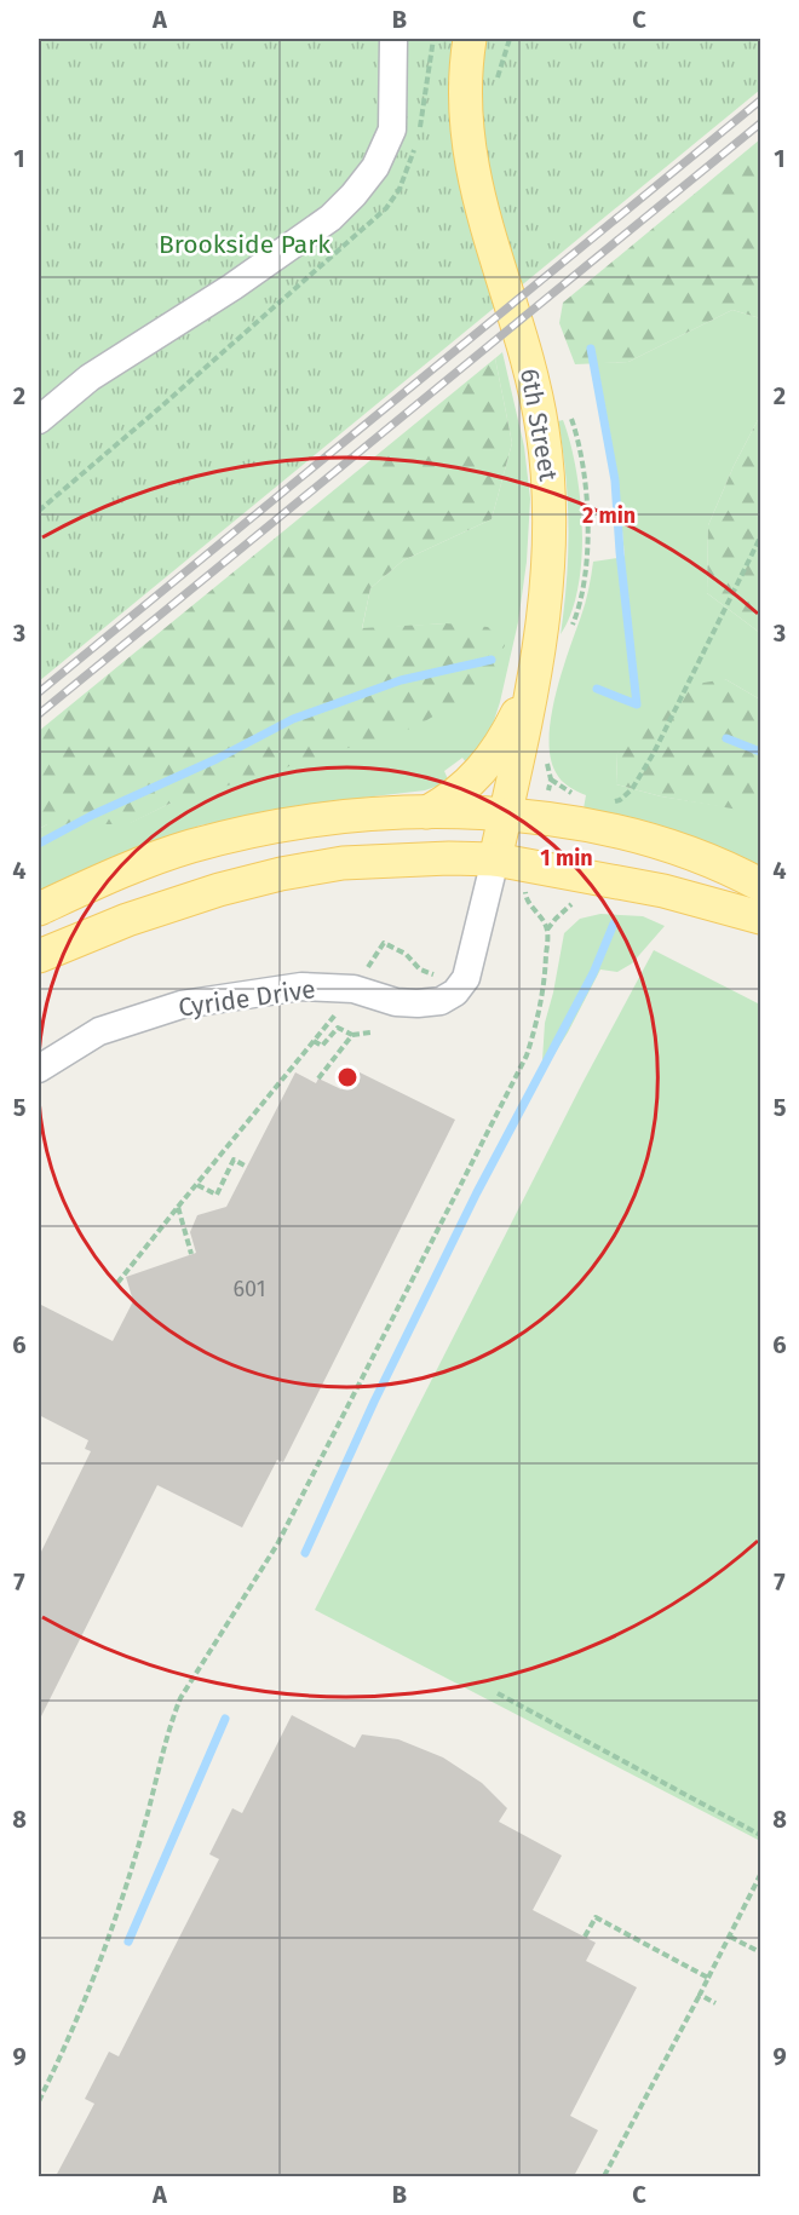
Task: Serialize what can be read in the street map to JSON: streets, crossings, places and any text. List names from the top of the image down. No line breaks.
{"streets":{"main road":["6th Street"],"street":["Cyride Drive"]},"crossings":[["6th Street","Cyride Drive"]],"parks":["Brookside Park"],"house_numbers":["601"],"grid":{"columns":["A","B","C"],"rows":["1","2","3","4","5","6","7","8","9"]},"rings":["2 min","1 min"]}
